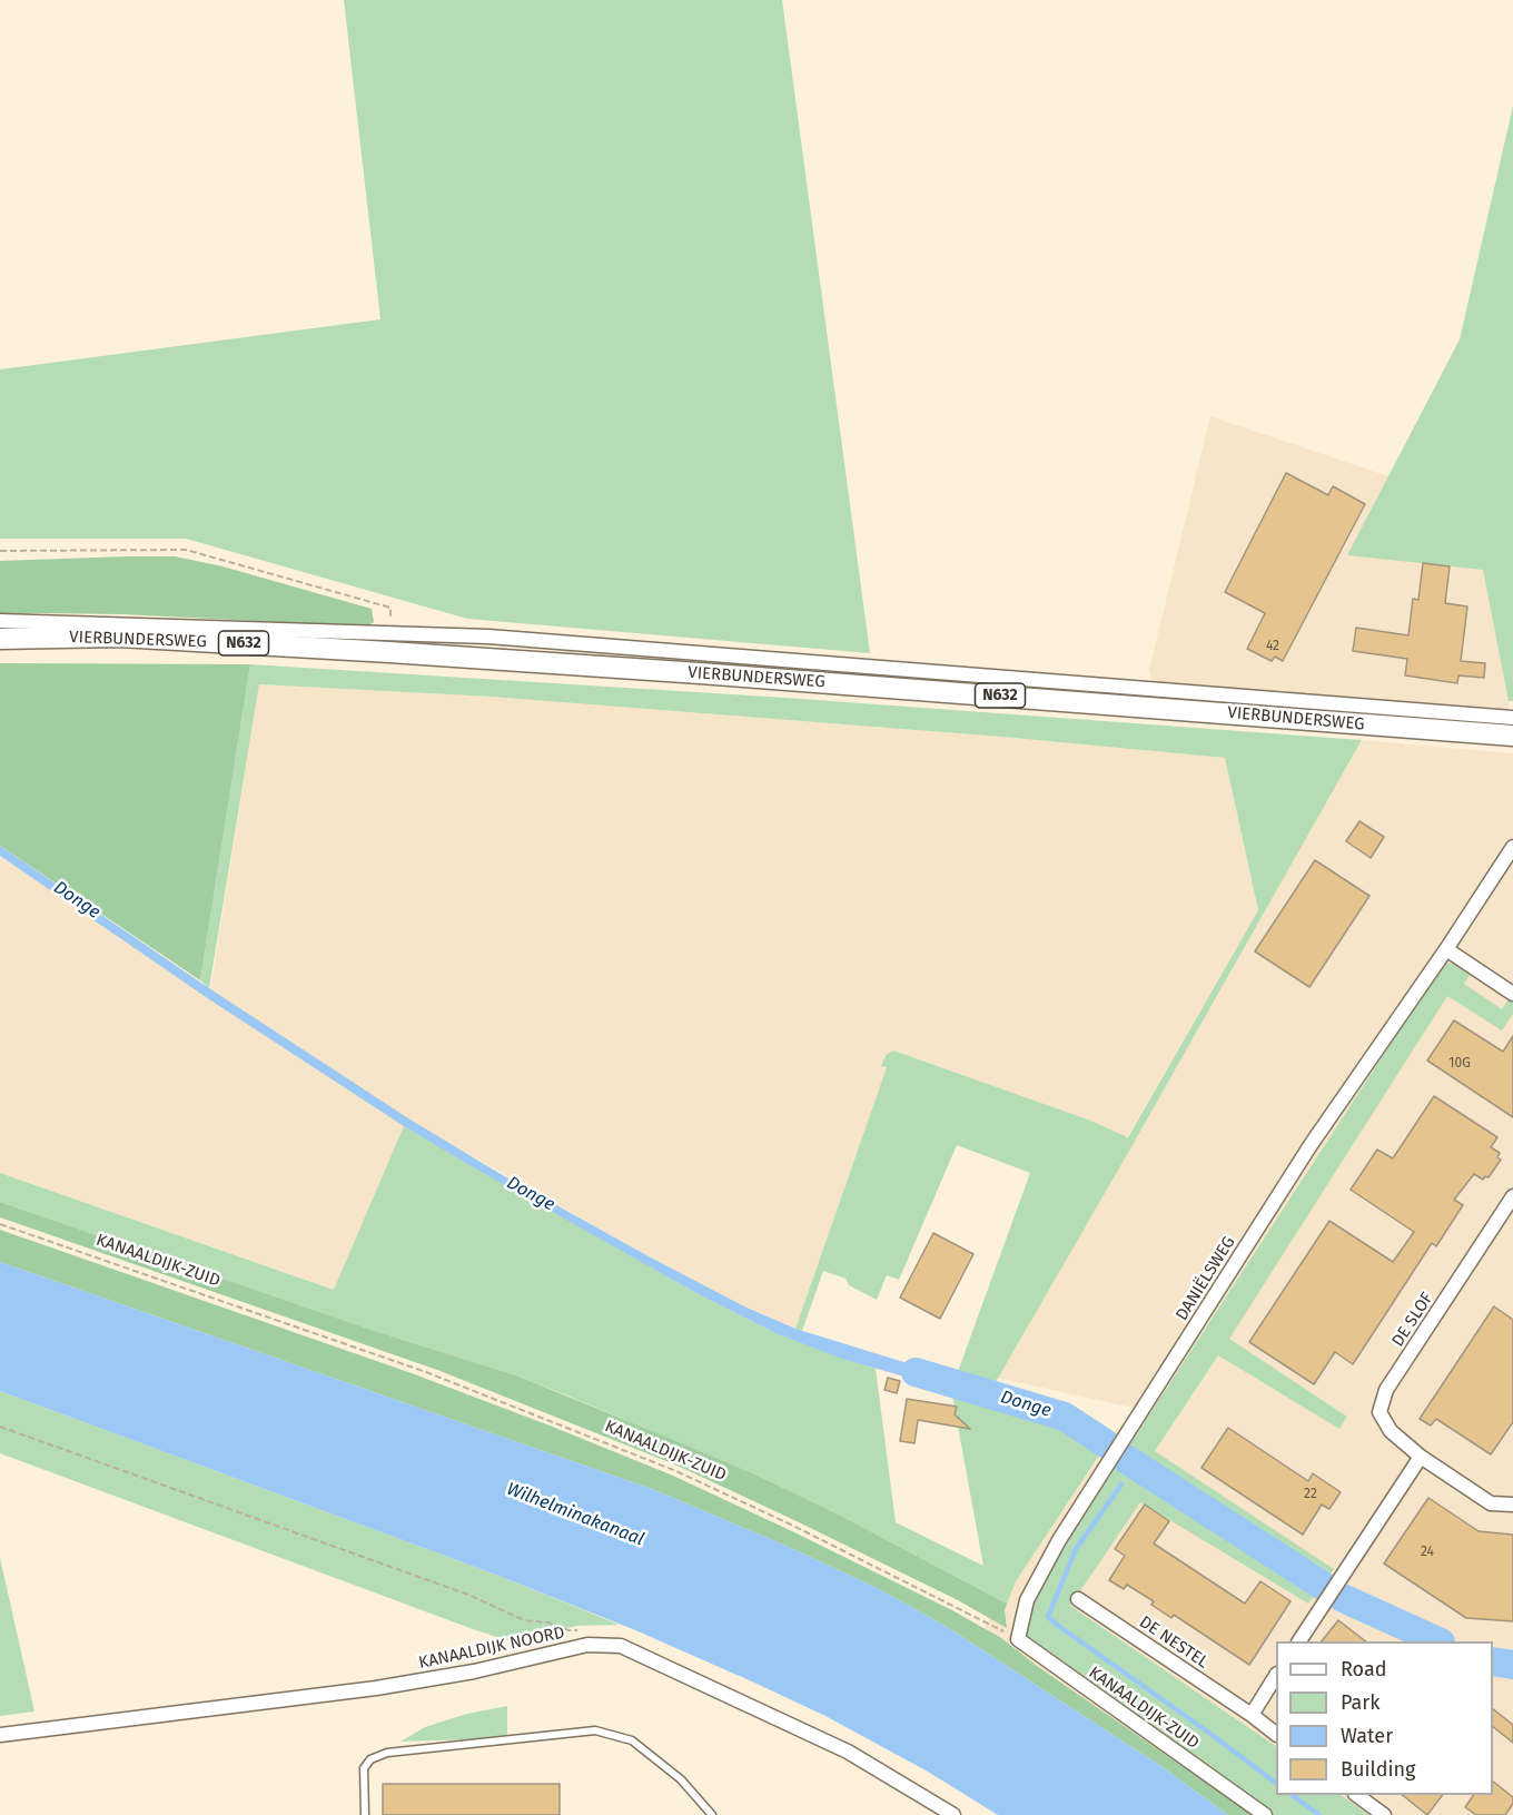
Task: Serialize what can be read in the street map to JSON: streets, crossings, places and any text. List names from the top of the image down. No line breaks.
{"streets":{"main road":["VIERBUNDERSWEG","N632"],"street":["KANAALDIJK-ZUID","DANIËLSWEG","DE SLOF","DE NESTEL","KANAALDIJK NOORD"]},"crossings":[["KANAALDIJK-ZUID","DANIËLSWEG"]],"water":["Donge","Wilhelminakanaal"],"house_numbers":["42","10G","22","24"],"legend":["Road","Park","Water","Building"]}
